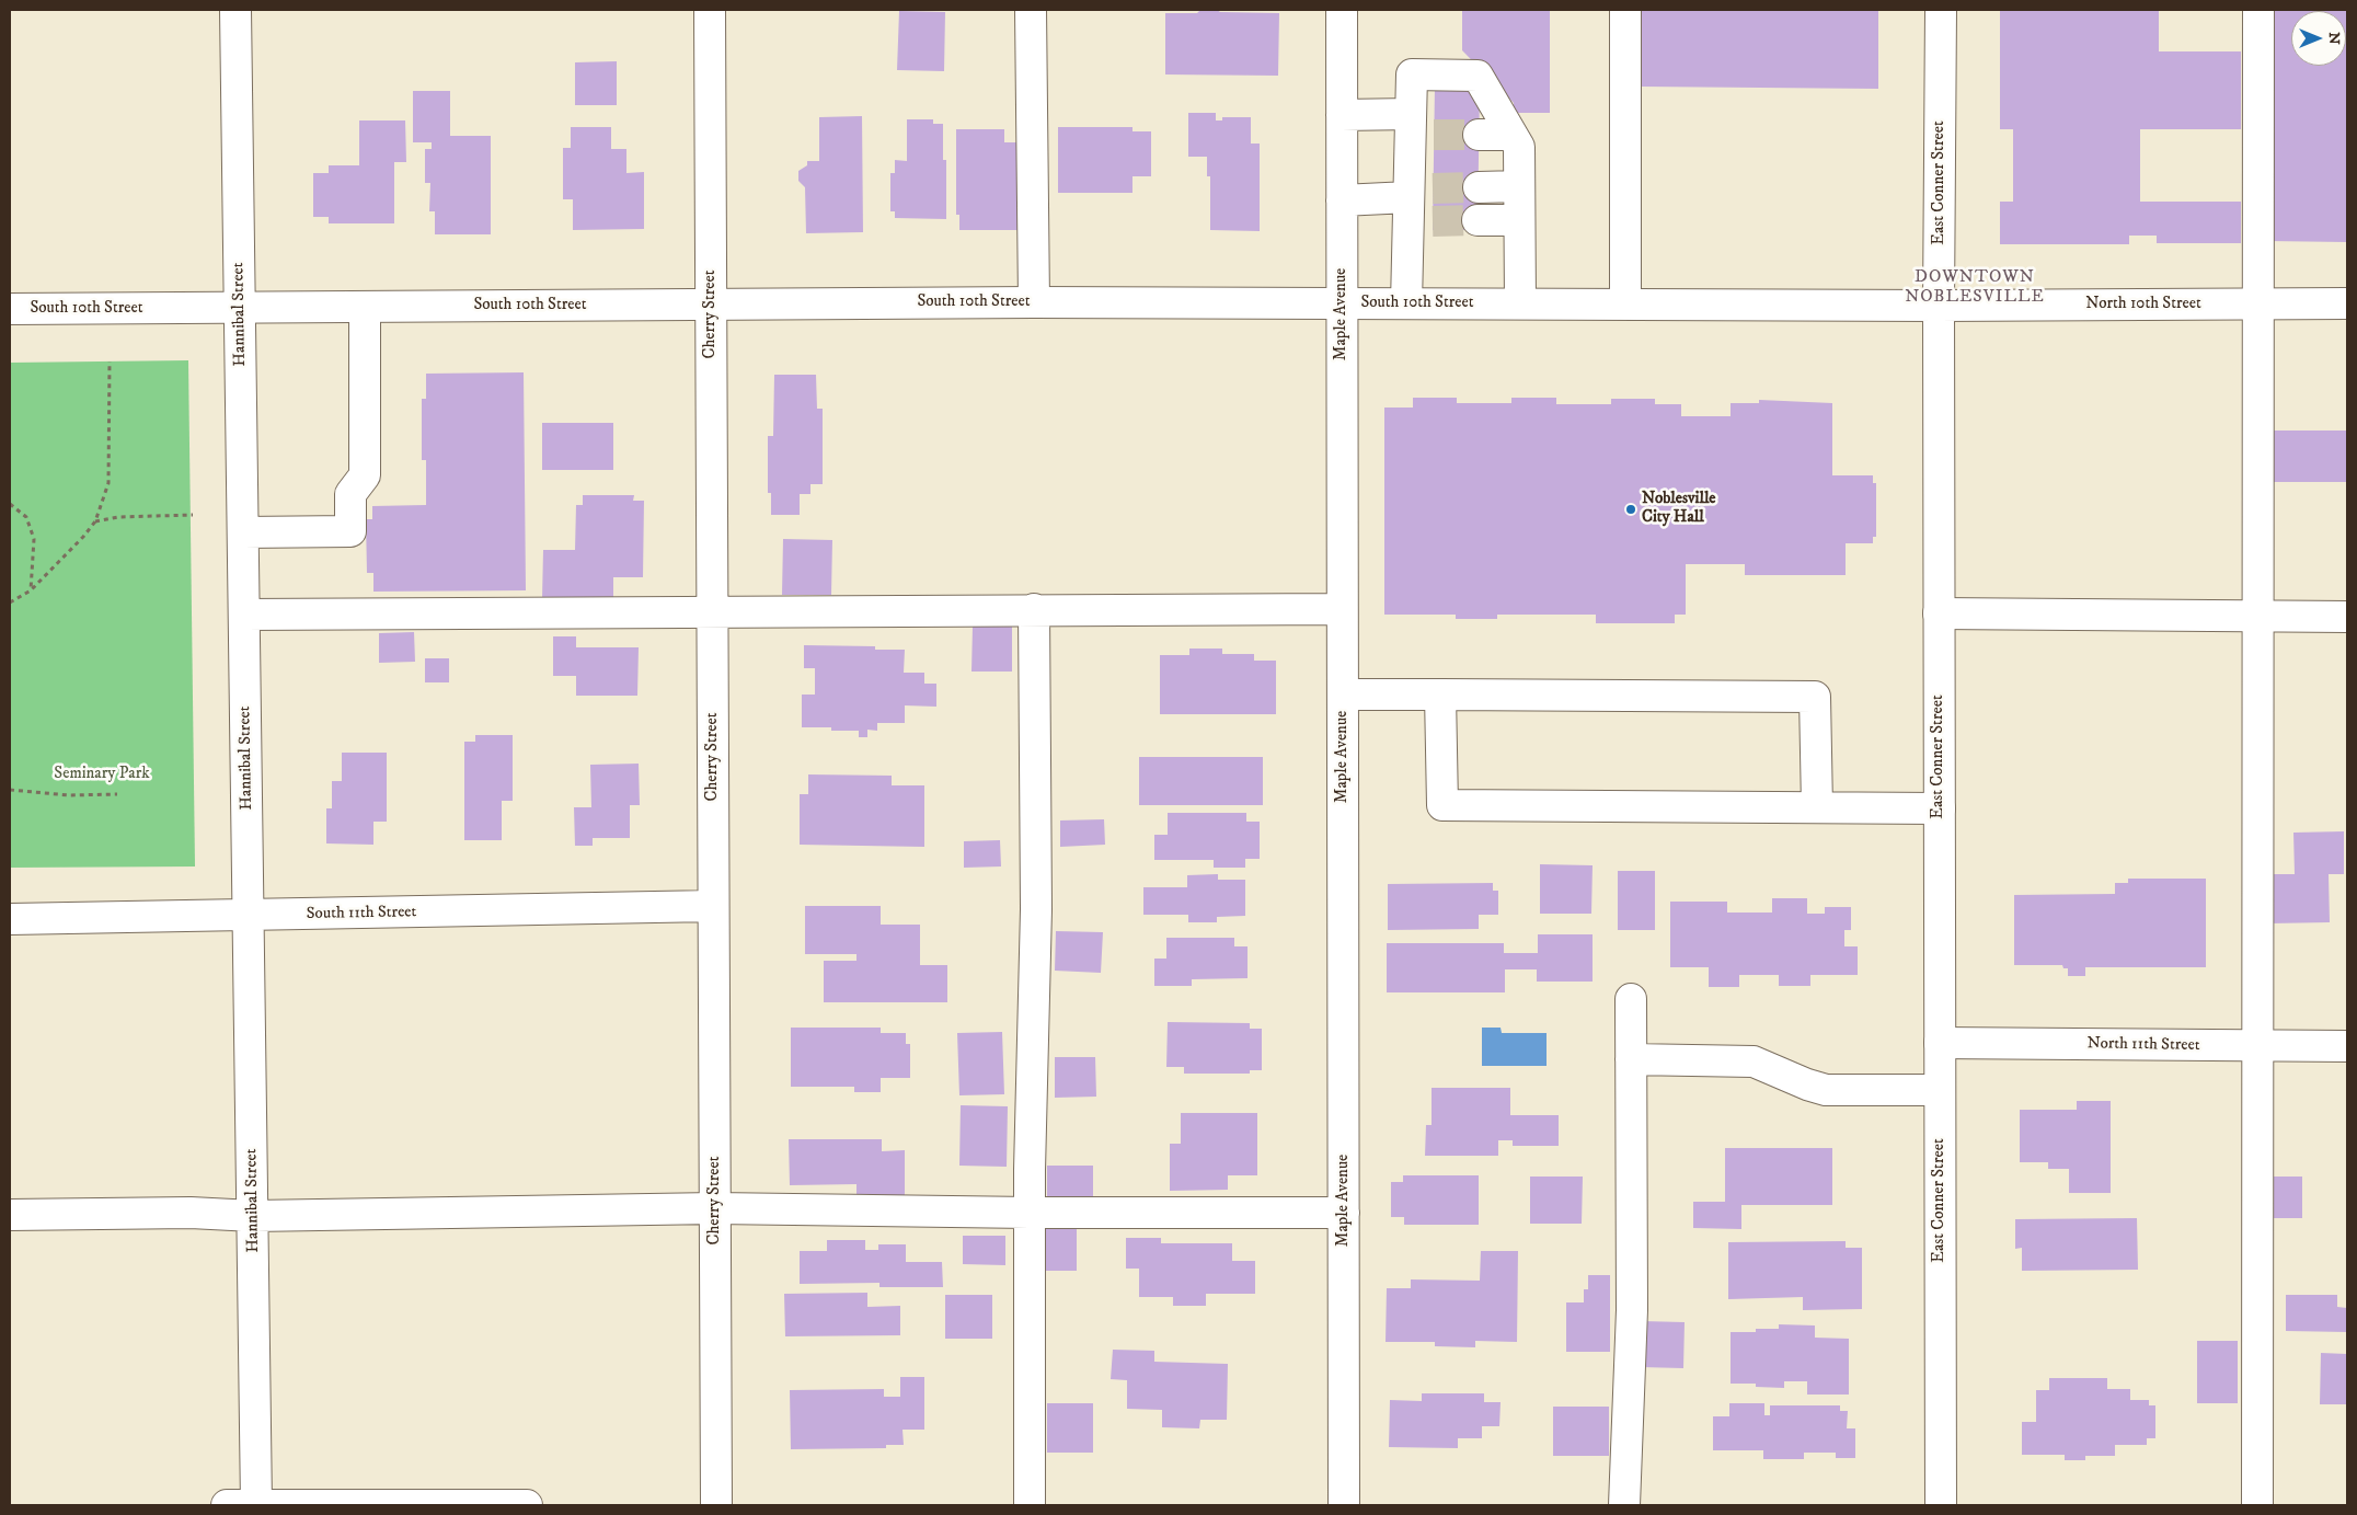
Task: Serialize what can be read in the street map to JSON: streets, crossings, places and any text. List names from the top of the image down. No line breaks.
{"streets":{"street":["East Conner Street","South 10th Street","North 10th Street","Hannibal Street","Cherry Street","Maple Avenue","South 11th Street","North 11th Street"]},"crossings":[["East Conner Street","South 10th Street"],["East Conner Street","North 10th Street"],["East Conner Street","North 11th Street"],["South 10th Street","North 10th Street"],["South 10th Street","Hannibal Street"],["South 10th Street","Cherry Street"],["South 10th Street","Maple Avenue"],["Hannibal Street","South 11th Street"],["Cherry Street","South 11th Street"]],"districts":["DOWNTOWN NOBLESVILLE"],"parks":["Seminary Park"],"places":["Noblesville City Hall"],"north":"right"}
